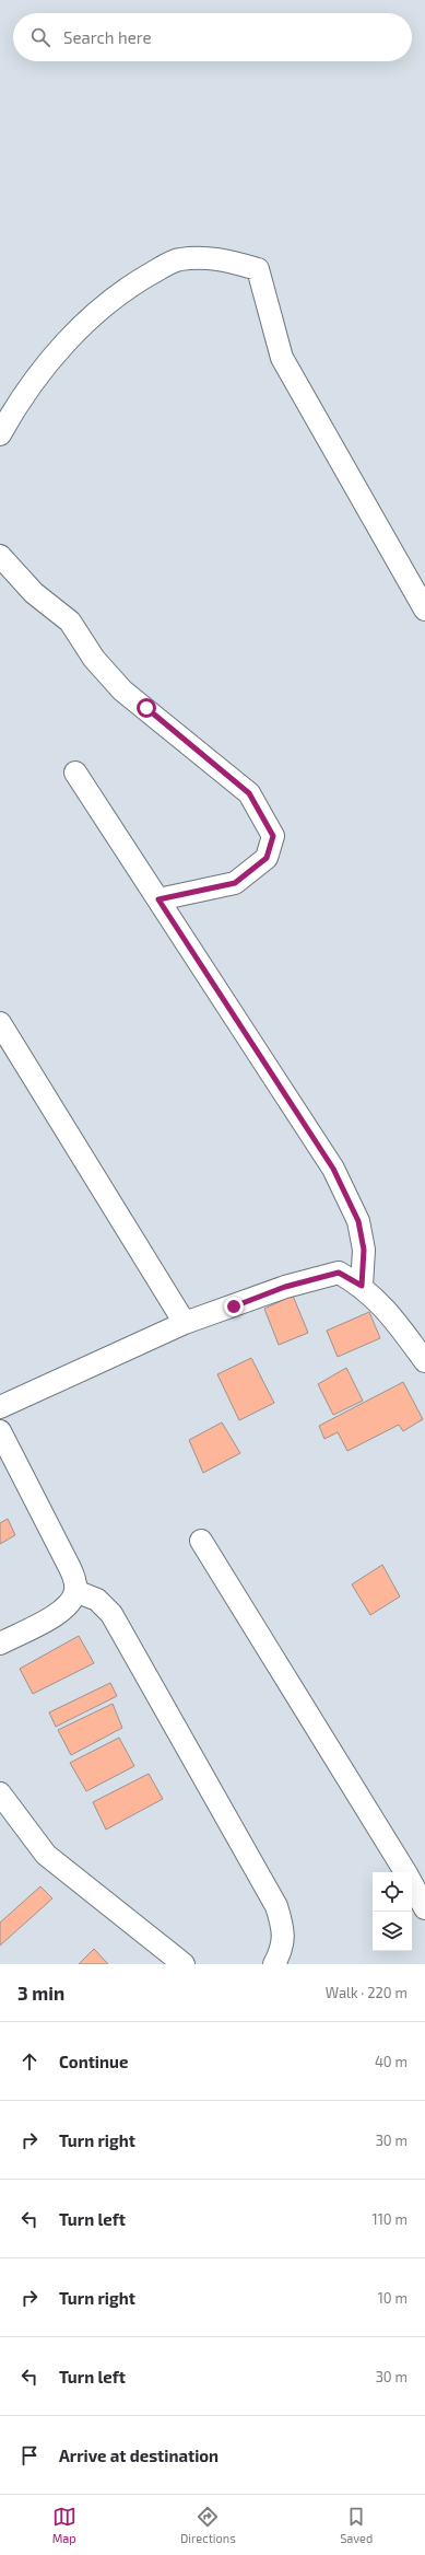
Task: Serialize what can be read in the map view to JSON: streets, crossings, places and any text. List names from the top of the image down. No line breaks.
{"page":{"search":"Search here","heading":["3 min","Walk · 220 m"],"list":[["Continue","40 m"],["Turn right","30 m"],["Turn left","110 m"],["Turn right","10 m"],["Turn left","30 m"],"Arrive at destination"],"nav":["Map","Directions","Saved"]}}
